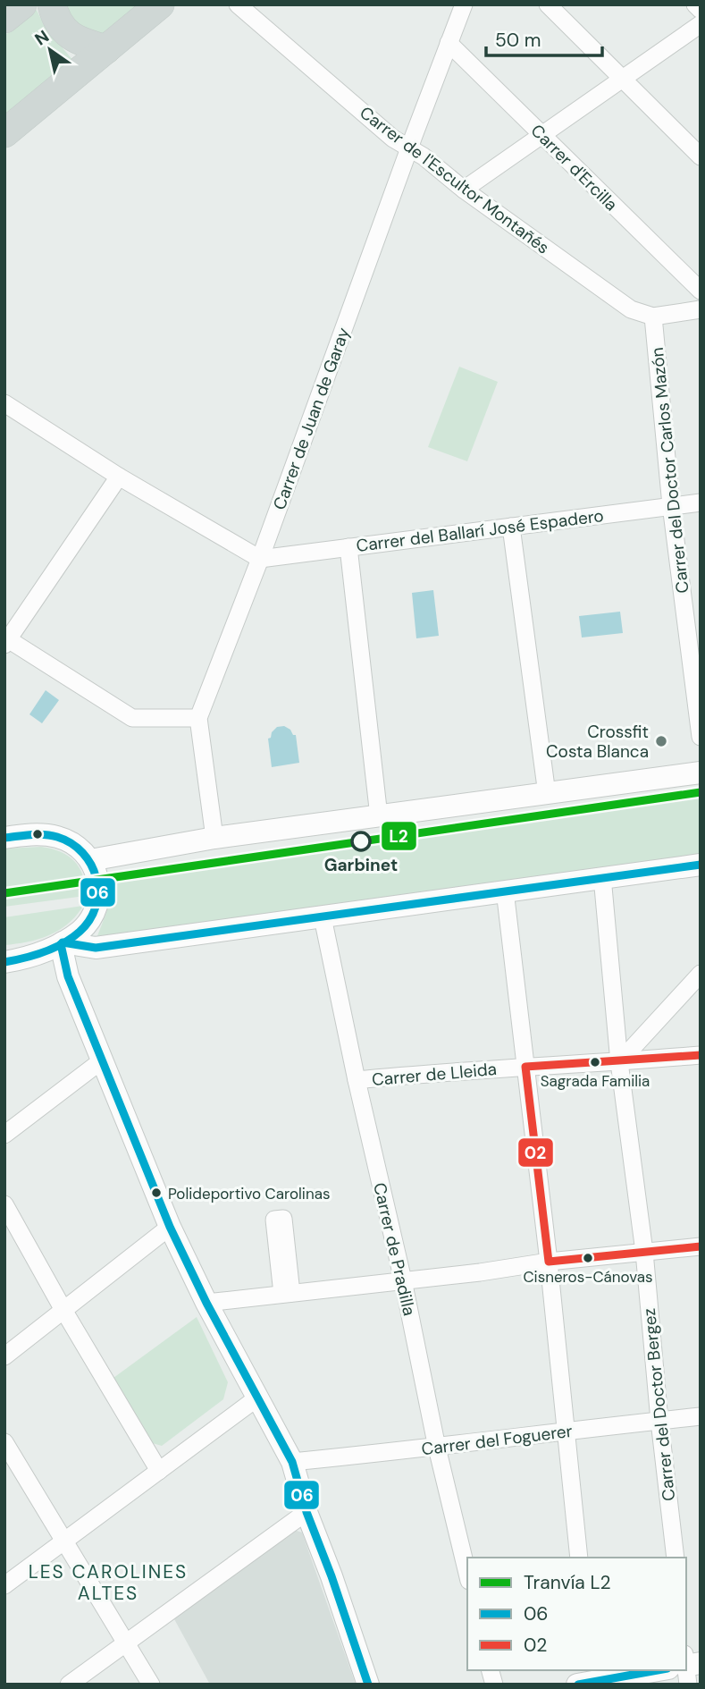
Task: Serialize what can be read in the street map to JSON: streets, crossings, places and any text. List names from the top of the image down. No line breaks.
{"streets":{"street":["Carrer d'Ercilla","Carrer de l'Escultor Montañés","Carrer de Juan de Garay","Carrer del Doctor Carlos Mazón","Carrer del Ballarí José Espadero","Carrer de Lleida","Carrer de Pradilla","Carrer del Doctor Bergez","Carrer del Foguerer"]},"crossings":[["Carrer d'Ercilla","Carrer de Juan de Garay"],["Carrer de l'Escultor Montañés","Carrer de Juan de Garay"],["Carrer de l'Escultor Montañés","Carrer del Doctor Carlos Mazón"],["Carrer de Juan de Garay","Carrer del Ballarí José Espadero"],["Carrer del Doctor Carlos Mazón","Carrer del Ballarí José Espadero"],["Carrer de Lleida","Carrer de Pradilla"],["Carrer de Lleida","Carrer del Doctor Bergez"],["Carrer de Pradilla","Carrer del Foguerer"],["Carrer del Doctor Bergez","Carrer del Foguerer"]],"districts":["LES CAROLINES ALTES"],"places":["Crossfit Costa Blanca","Garbinet","Sagrada Familia","Polideportivo Carolinas","Cisneros-Cánovas"],"lines":["tram line L2","transit line 06","transit line 02"],"legend":["Tranvía L2","06","02"],"scale_bar":"50 m","north":"top left"}
